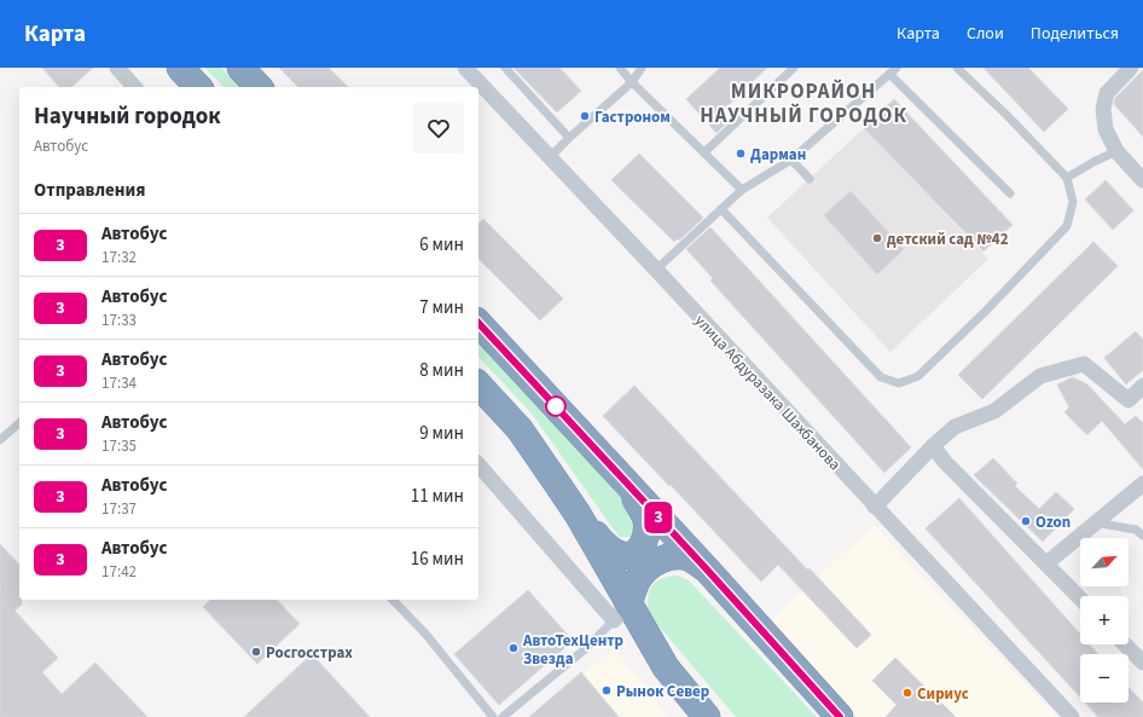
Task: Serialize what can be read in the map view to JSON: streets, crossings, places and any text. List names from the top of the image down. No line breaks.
{"streets":{"street":["улица Абдуразака Шахбанова"]},"districts":["МИКРОРАЙОН НАУЧНЫЙ ГОРОДОК"],"places":["Гастроном","Дарман","детский сад №42","Ozon","АвтоТехЦентр Звезда","Росгосстрах","Рынок Север","Сириус"],"lines":["bus line 3"],"north":"top right","page":{"header":"Карта","nav":["Карта","Слои","Поделиться"],"on_map":"3","heading":[["Научный городок","Автобус"],"Отправления"],"list":[{"mark":"3","name":"Автобус","note":"17:32","value":"6 мин"},{"mark":"3","name":"Автобус","note":"17:33","value":"7 мин"},{"mark":"3","name":"Автобус","note":"17:34","value":"8 мин"},{"mark":"3","name":"Автобус","note":"17:35","value":"9 мин"},{"mark":"3","name":"Автобус","note":"17:37","value":"11 мин"},{"mark":"3","name":"Автобус","note":"17:42","value":"16 мин"}],"map_buttons":["+","−"]}}
